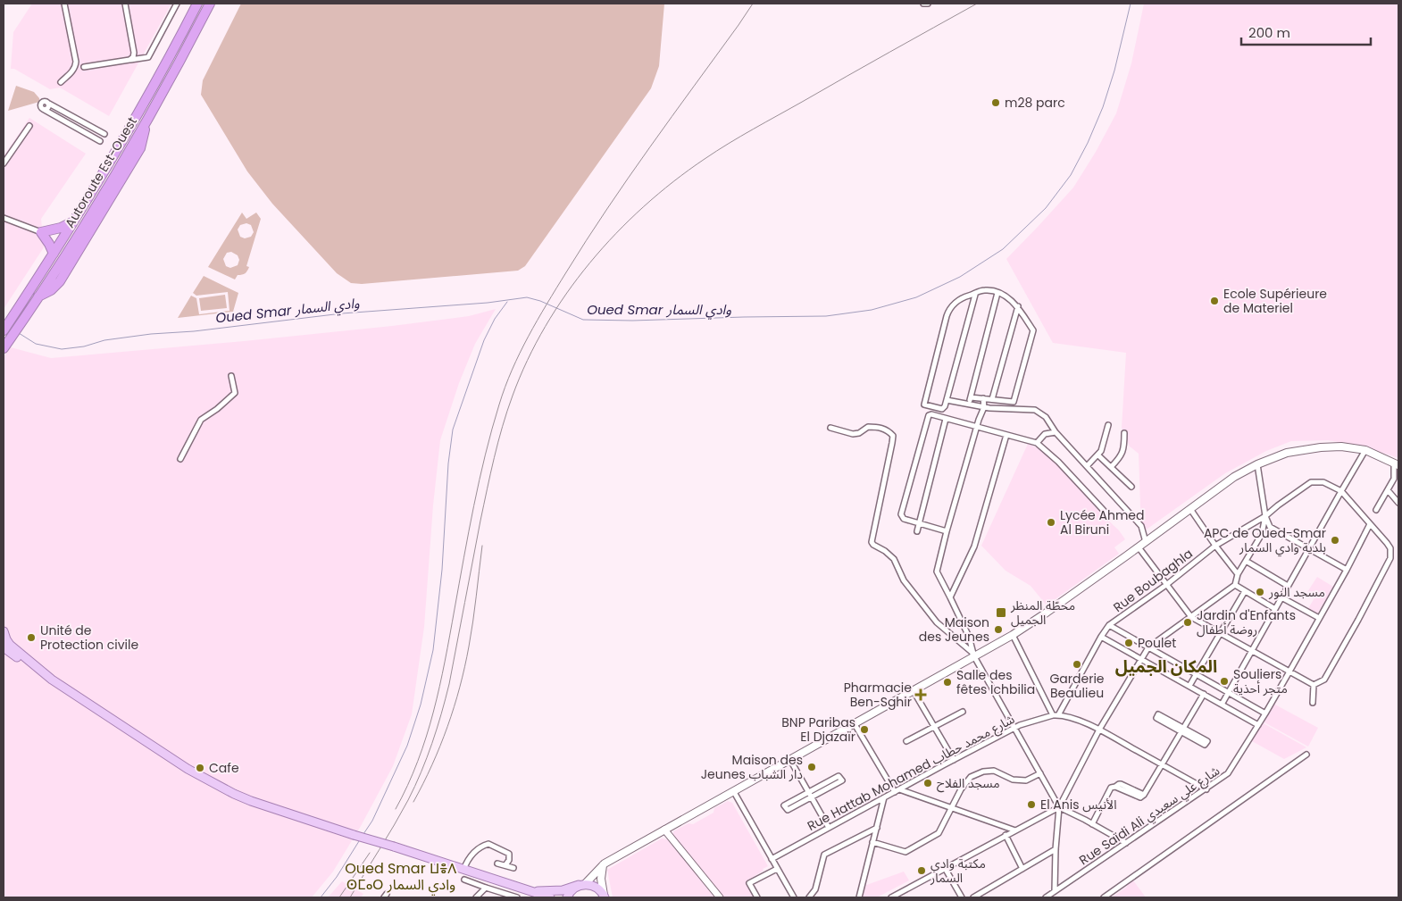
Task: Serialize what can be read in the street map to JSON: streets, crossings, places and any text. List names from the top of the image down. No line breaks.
{"streets":{"highway":["Autoroute Est-Ouest"],"street":["Rue Boubaghla","Rue Hattab Mohamed شارع محمد حطاب","Rue Saïdi Ali شارع علي سعيدي"]},"crossings":[["Rue Boubaghla","Rue Hattab Mohamed شارع محمد حطاب"]],"districts":["المكان الجميل","Oued Smar ⵡⴻⴷ ⵙⵎⴰⵔ وادي السمار"],"water":["Oued Smar وادي السمار"],"places":{"other":["m28 parc","Ecole Supérieure de Materiel","Lycée Ahmed Al Biruni","APC de Oued-Smar بلدية وادي السمار","مسجد النور","Jardin d'Enfants روضة أطفال","Maison des Jeunes","Unité de Protection civile","Poulet","Garderie Beaulieu","Souliers متجر أحذية","Salle des fêtes Ichbilia","BNP Paribas El Djazaïr","Maison des Jeunes دار الشباب","Cafe","مسجد الفلاح","El Anis الأنيس","مكتبة وادي السمار"],"transit":["محطّة المنظر الجميل"],"health":["Pharmacie Ben-Sghir"]},"scale_bar":"200 m"}
